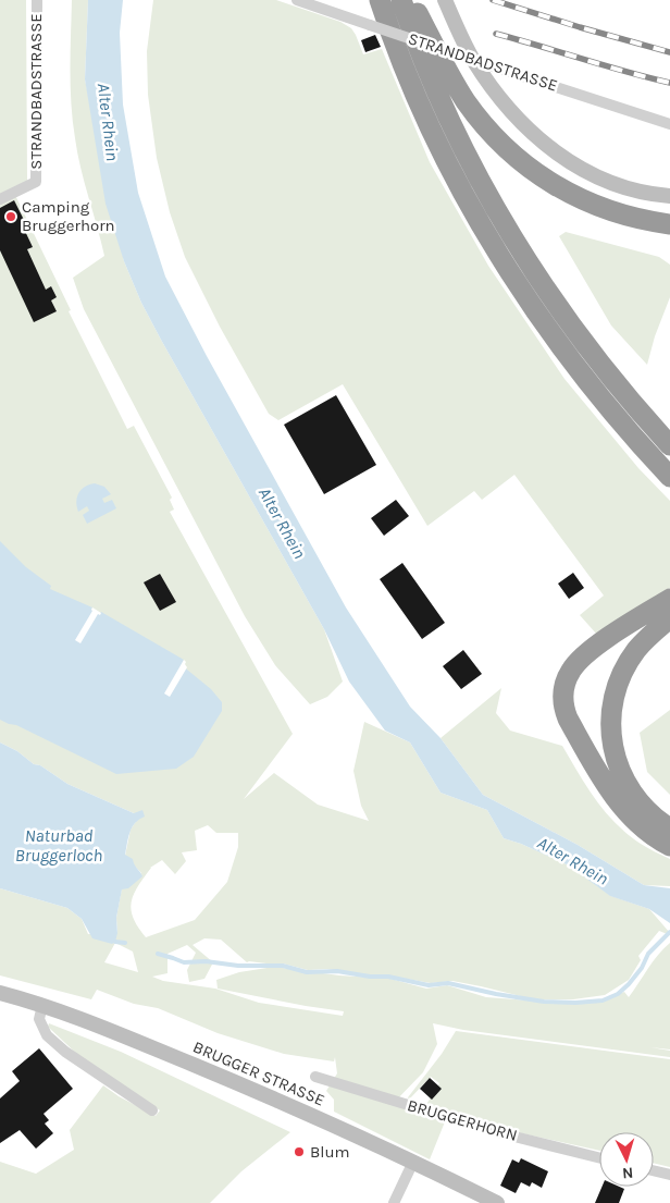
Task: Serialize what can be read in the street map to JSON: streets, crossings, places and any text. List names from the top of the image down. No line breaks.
{"streets":{"main road":["BRUGGER STRASSE"],"street":["STRANDBADSTRASSE","BRUGGERHORN"]},"water":["Alter Rhein","Naturbad Bruggerloch"],"places":["Camping Bruggerhorn","Blum"],"north":"bottom"}
